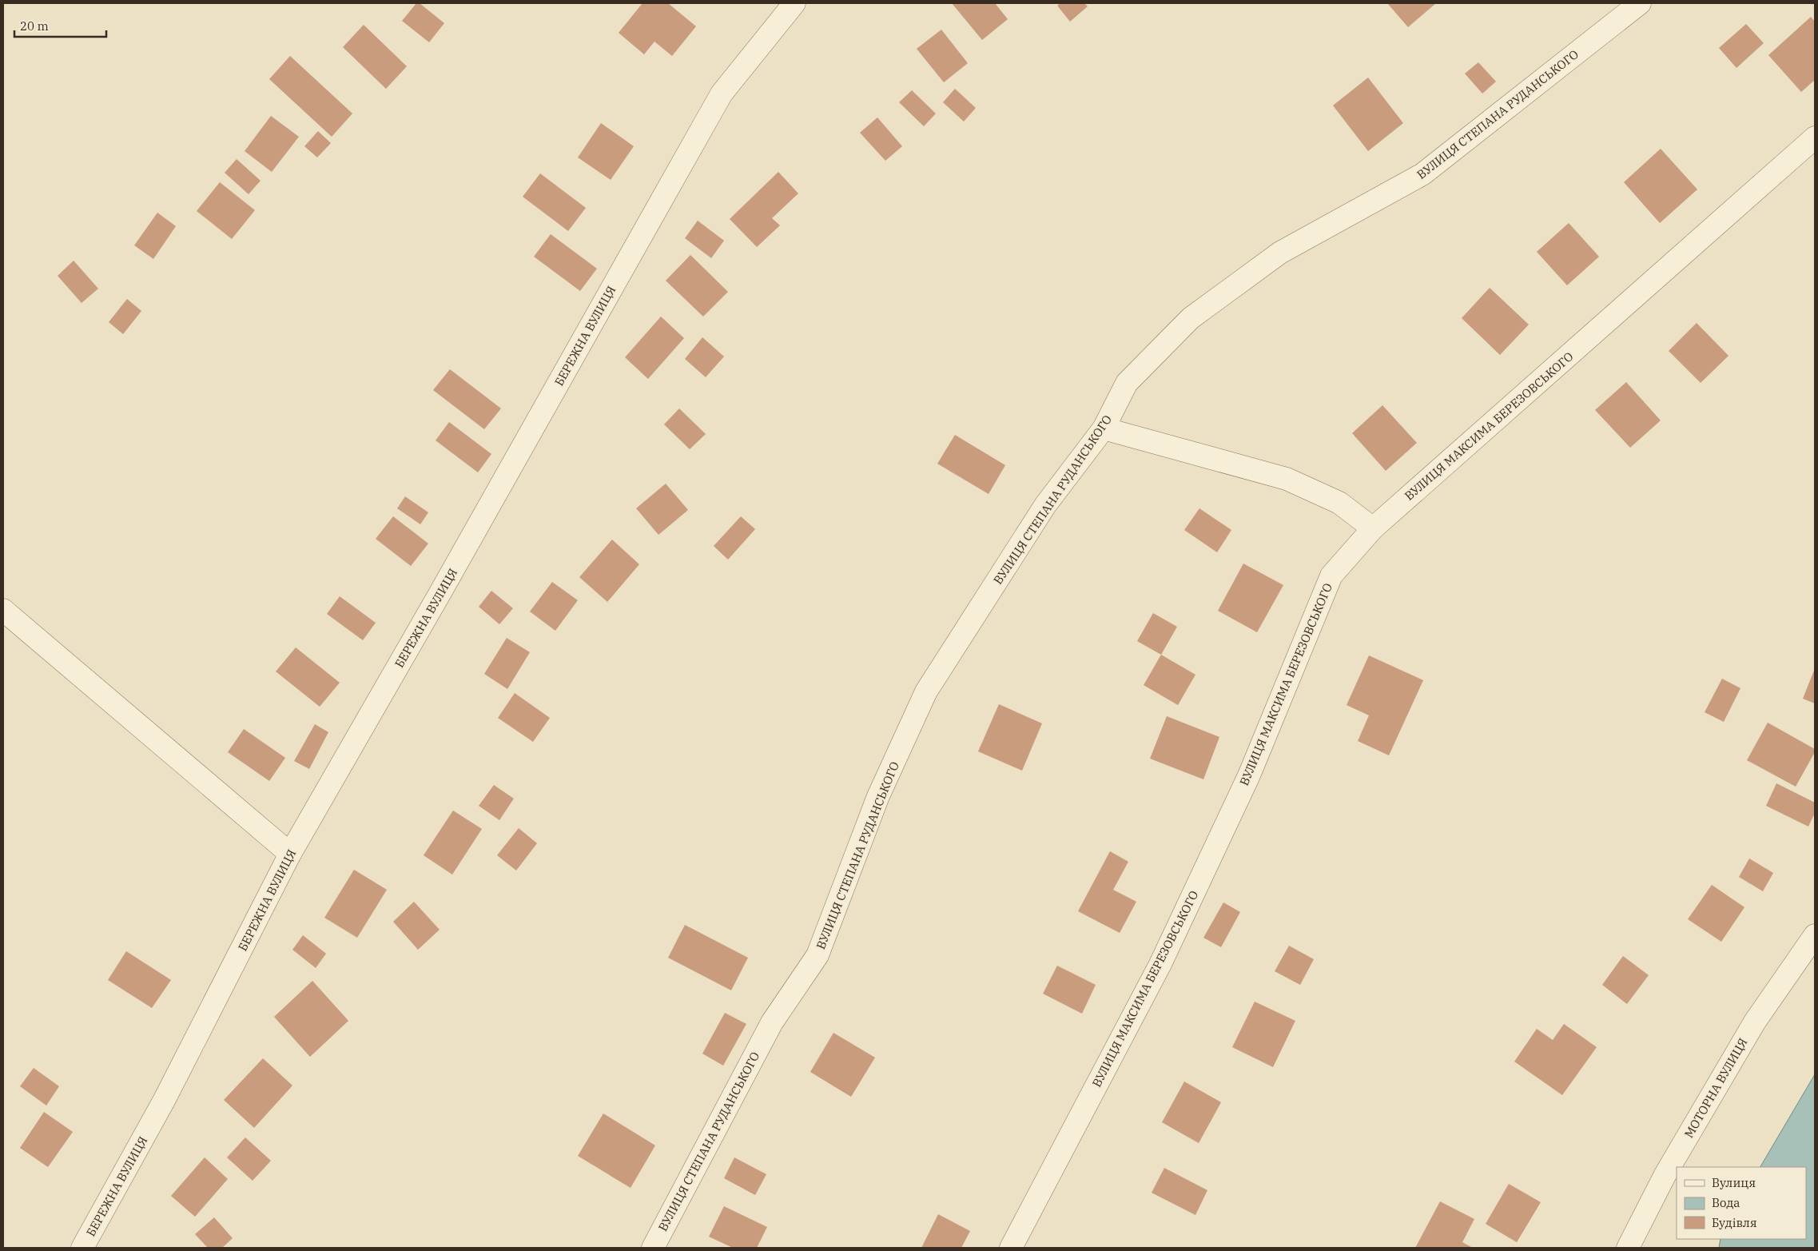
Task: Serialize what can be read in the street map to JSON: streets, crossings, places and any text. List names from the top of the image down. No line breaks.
{"streets":{"street":["ВУЛИЦЯ СТЕПАНА РУДАНСЬКОГО","БЕРЕЖНА ВУЛИЦЯ","ВУЛИЦЯ МАКСИМА БЕРЕЗОВСЬКОГО","МОТОРНА ВУЛИЦЯ"]},"legend":["Вулиця","Вода","Будівля"],"scale_bar":"20 m"}
